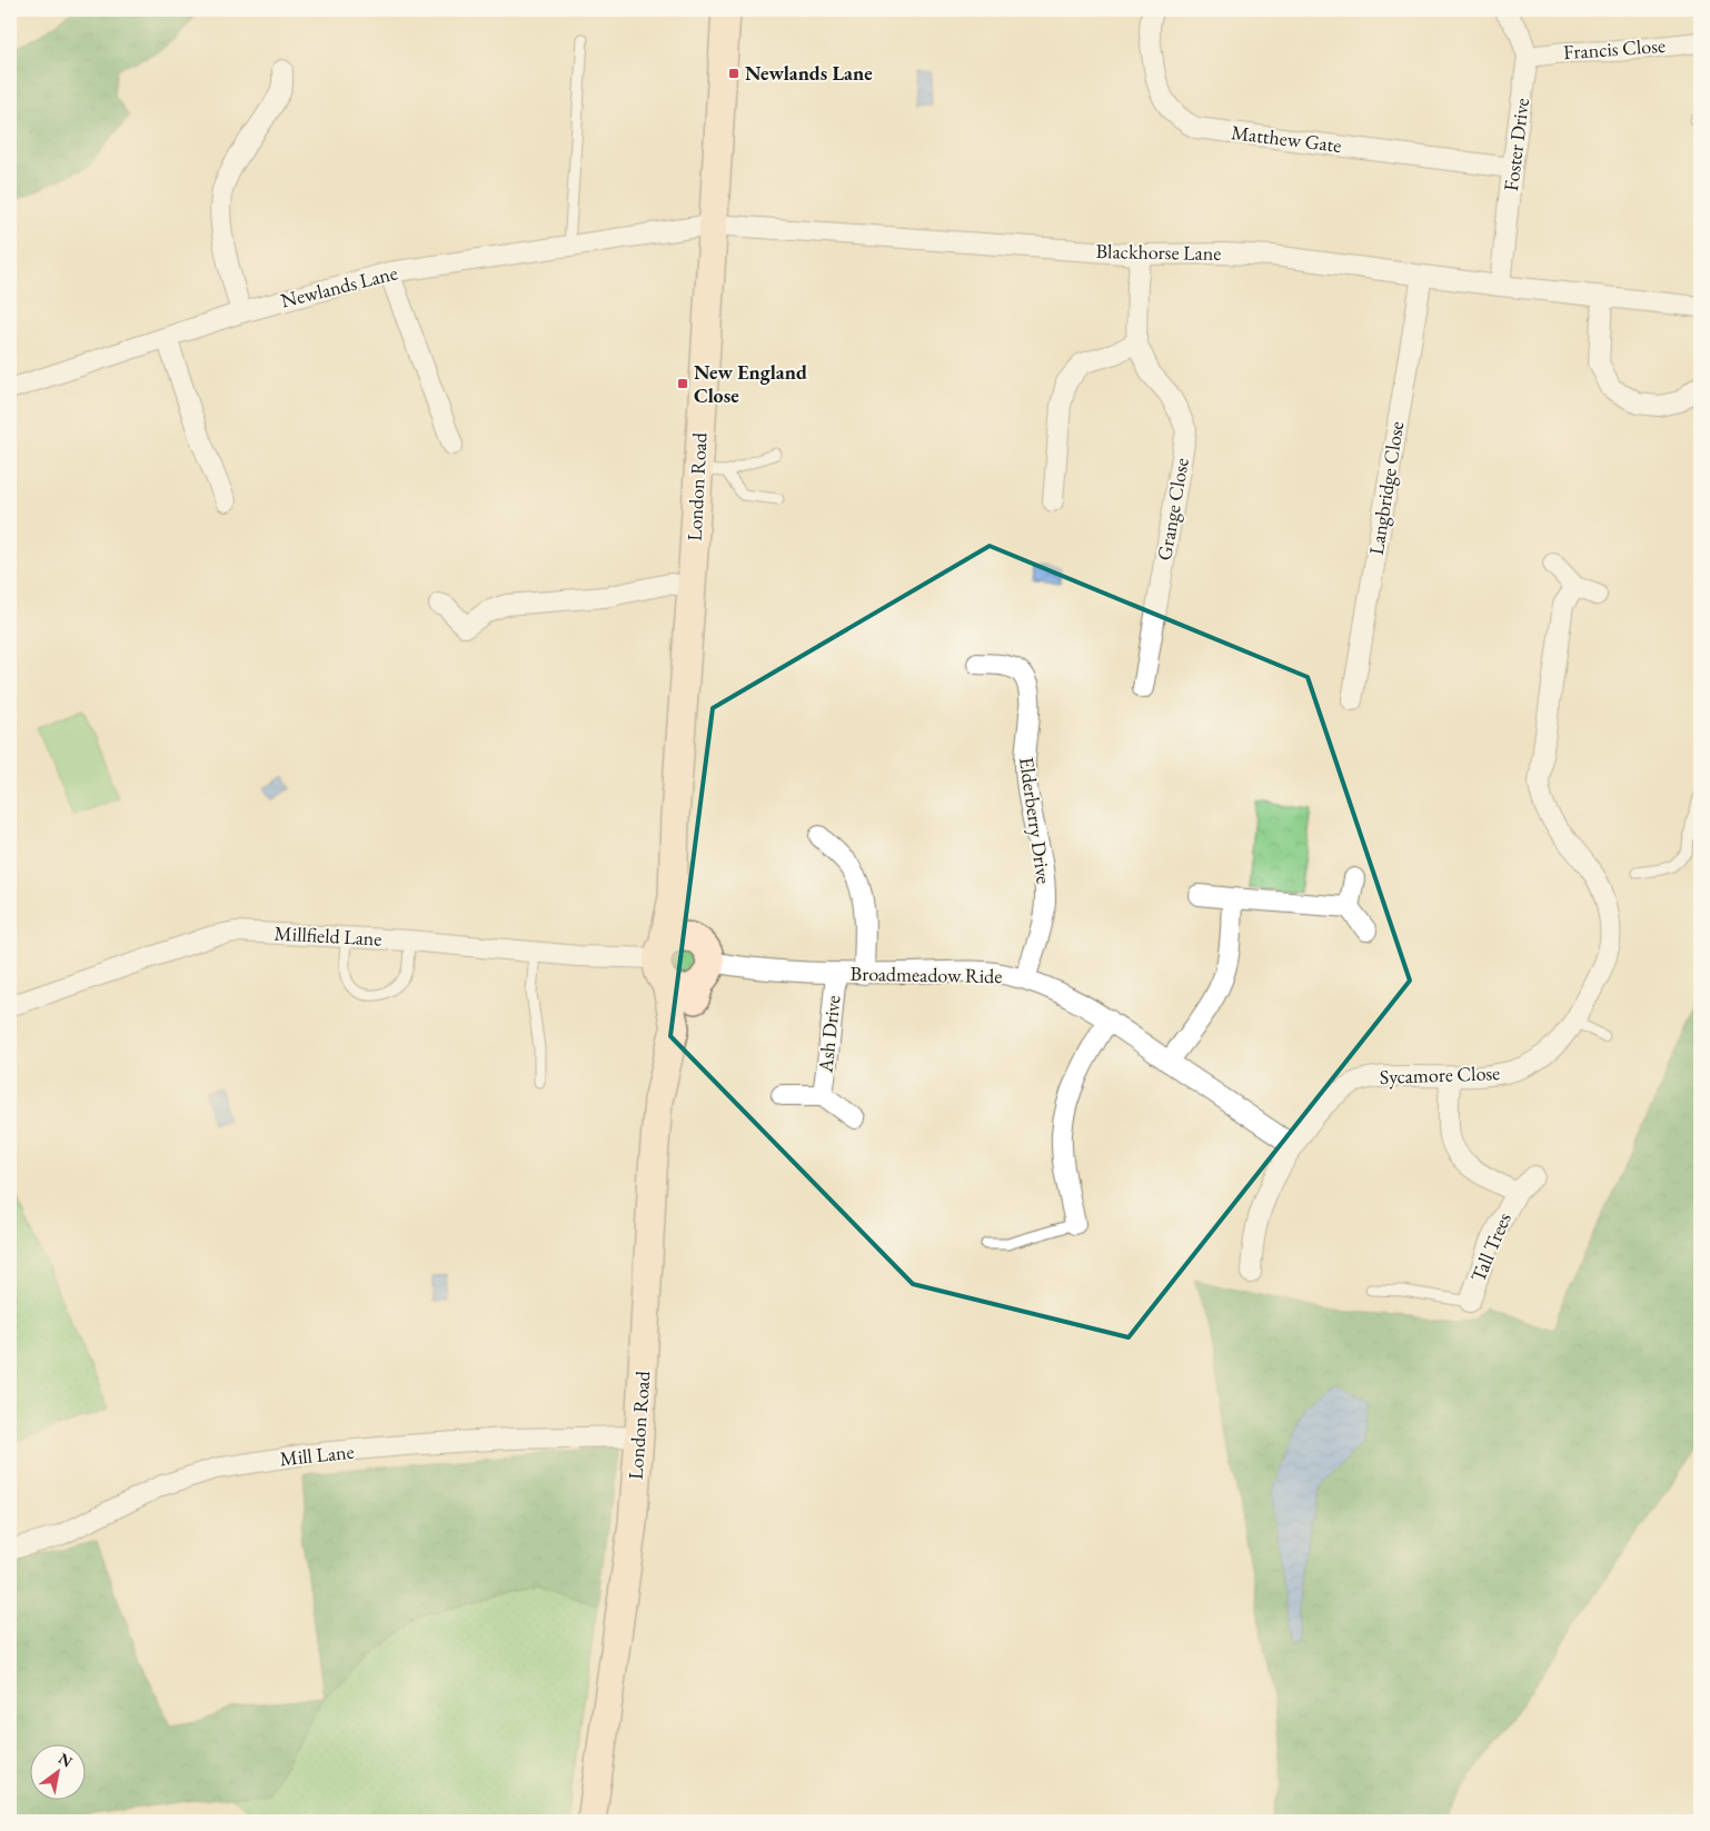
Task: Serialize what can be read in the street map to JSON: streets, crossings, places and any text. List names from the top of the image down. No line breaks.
{"streets":{"main road":["London Road"],"street":["Francis Close","Matthew Gate","Foster Drive","Blackhorse Lane","Newlands Lane","Langbridge Close","Grange Close","Elderberry Drive","Millfield Lane","Broadmeadow Ride","Ash Drive","Sycamore Close","Tall Trees","Mill Lane"]},"crossings":[["Francis Close","Foster Drive"],["Matthew Gate","Foster Drive"],["Foster Drive","Blackhorse Lane"],["Blackhorse Lane","Newlands Lane"],["Blackhorse Lane","London Road"],["Blackhorse Lane","Langbridge Close"],["Blackhorse Lane","Grange Close"],["Newlands Lane","London Road"],["London Road","Millfield Lane"],["London Road","Broadmeadow Ride"],["London Road","Mill Lane"],["Elderberry Drive","Broadmeadow Ride"],["Millfield Lane","Broadmeadow Ride"],["Broadmeadow Ride","Ash Drive"],["Broadmeadow Ride","Sycamore Close"],["Sycamore Close","Tall Trees"]],"places":{"transit":["Newlands Lane","New England Close"]},"north":"top right"}
